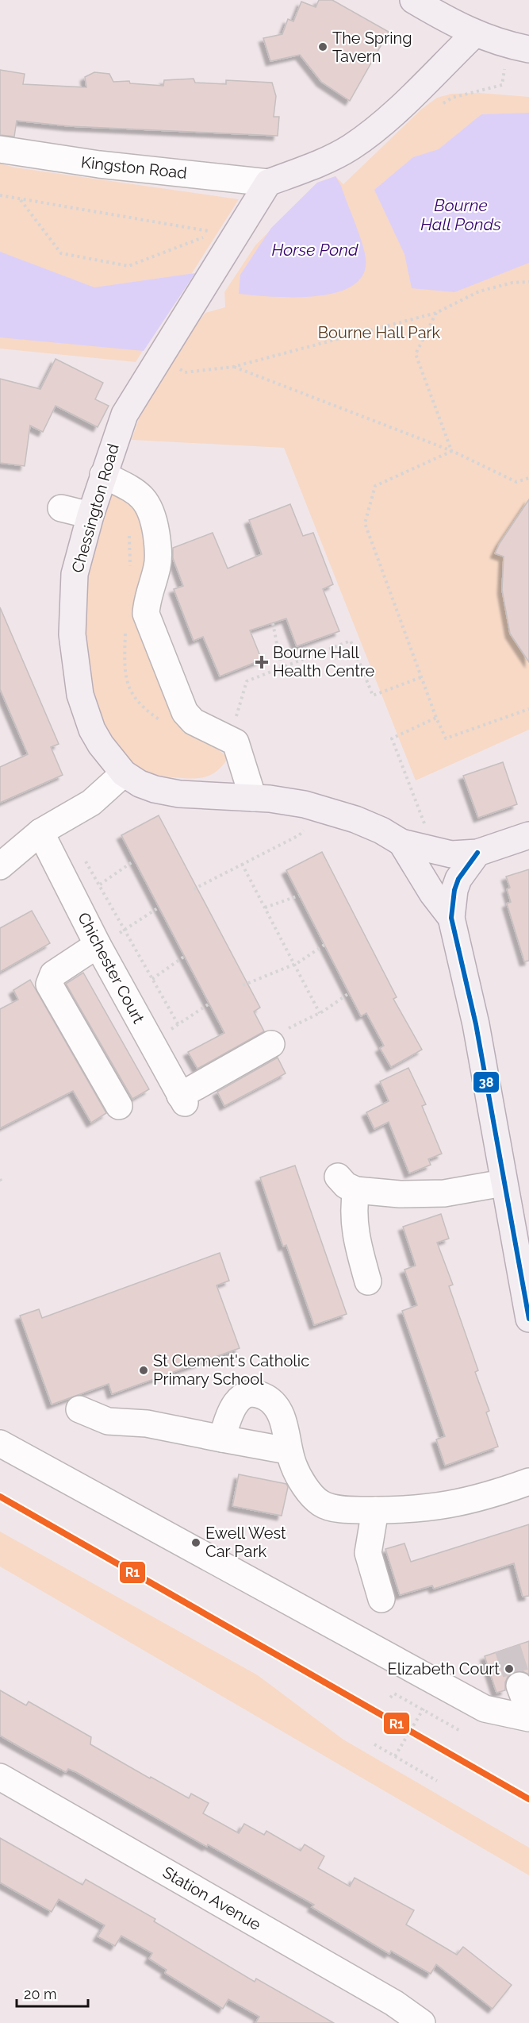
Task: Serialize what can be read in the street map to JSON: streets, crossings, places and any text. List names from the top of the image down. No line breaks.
{"streets":{"main road":["Chessington Road"],"street":["Kingston Road","Chichester Court","Station Avenue"]},"crossings":[["Kingston Road","Chessington Road"]],"water":["Bourne Hall Ponds","Horse Pond"],"parks":["Bourne Hall Park"],"places":{"other":["The Spring Tavern","St Clement's Catholic Primary School","Ewell West Car Park","Elizabeth Court"],"health":["Bourne Hall Health Centre"]},"lines":["transit line 38","transit line R1"],"scale_bar":"20 m"}
